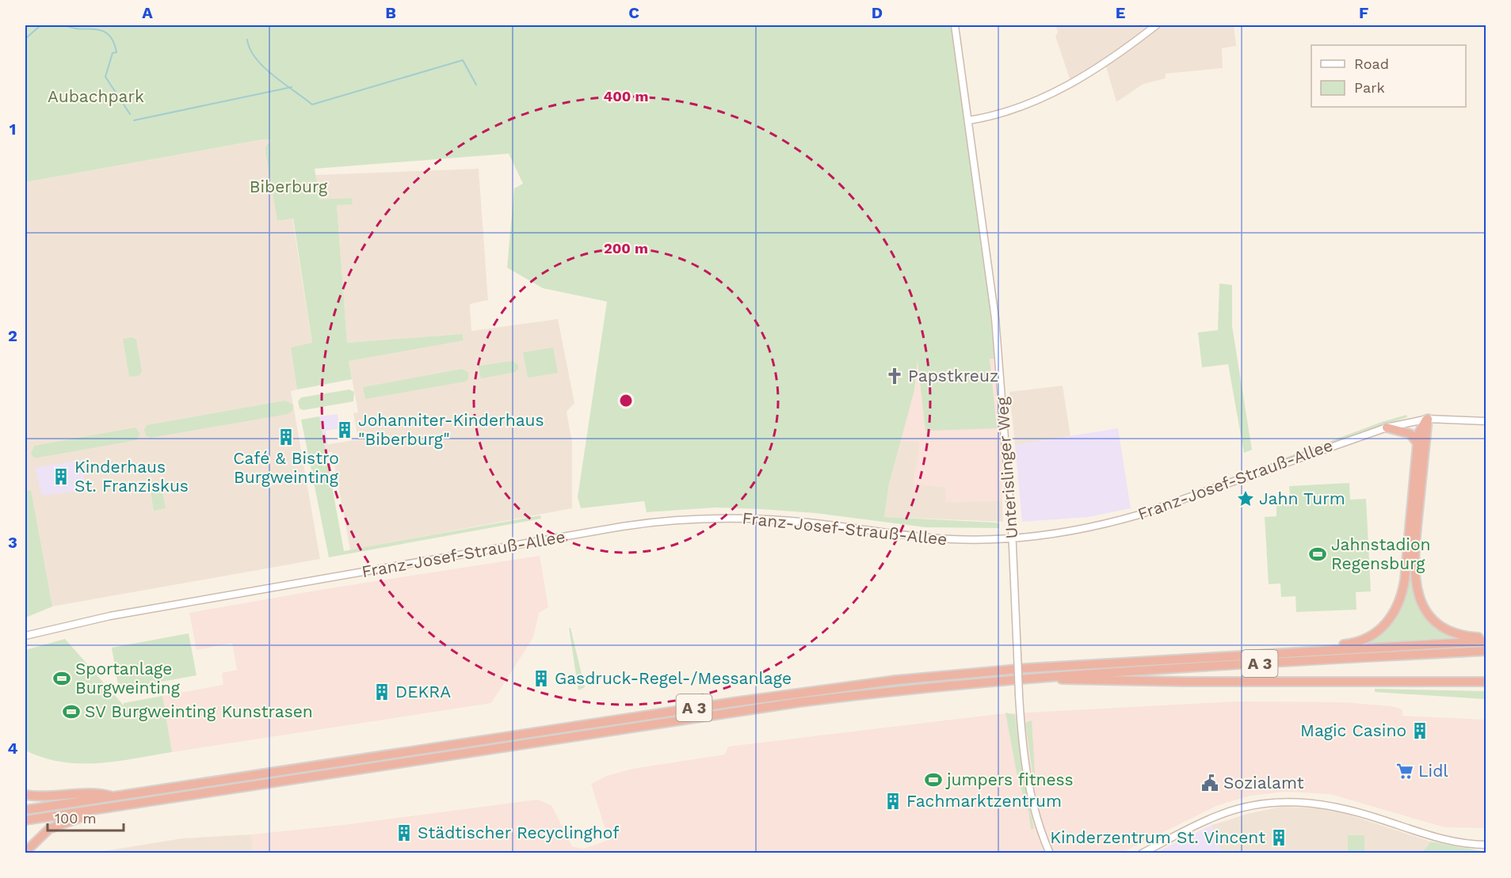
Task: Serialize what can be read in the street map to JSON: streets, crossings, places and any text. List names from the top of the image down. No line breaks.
{"streets":{"highway":["A 3"],"street":["Unterislinger Weg","Franz-Josef-Strauß-Allee"]},"crossings":[["Unterislinger Weg","Franz-Josef-Strauß-Allee"],["Franz-Josef-Strauß-Allee","A 3"]],"parks":["Aubachpark","Biberburg"],"places":{"church":["Papstkreuz"],"building":["Johanniter-Kinderhaus \"Biberburg\"","Café & Bistro Burgweinting","Kinderhaus St. Franziskus","Gasdruck-Regel-/Messanlage","DEKRA","Magic Casino","Fachmarktzentrum","Städtischer Recyclinghof","Kinderzentrum St. Vincent"],"place":["Jahn Turm"],"sports":["Jahnstadion Regensburg","Sportanlage Burgweinting","SV Burgweinting Kunstrasen","jumpers fitness"],"supermarket":["Lidl"],"public building":["Sozialamt"]},"legend":["Road","Park"],"scale_bar":"100 m","grid":{"columns":["A","B","C","D","E","F"],"rows":["1","2","3","4"]},"rings":["400 m","200 m"]}
